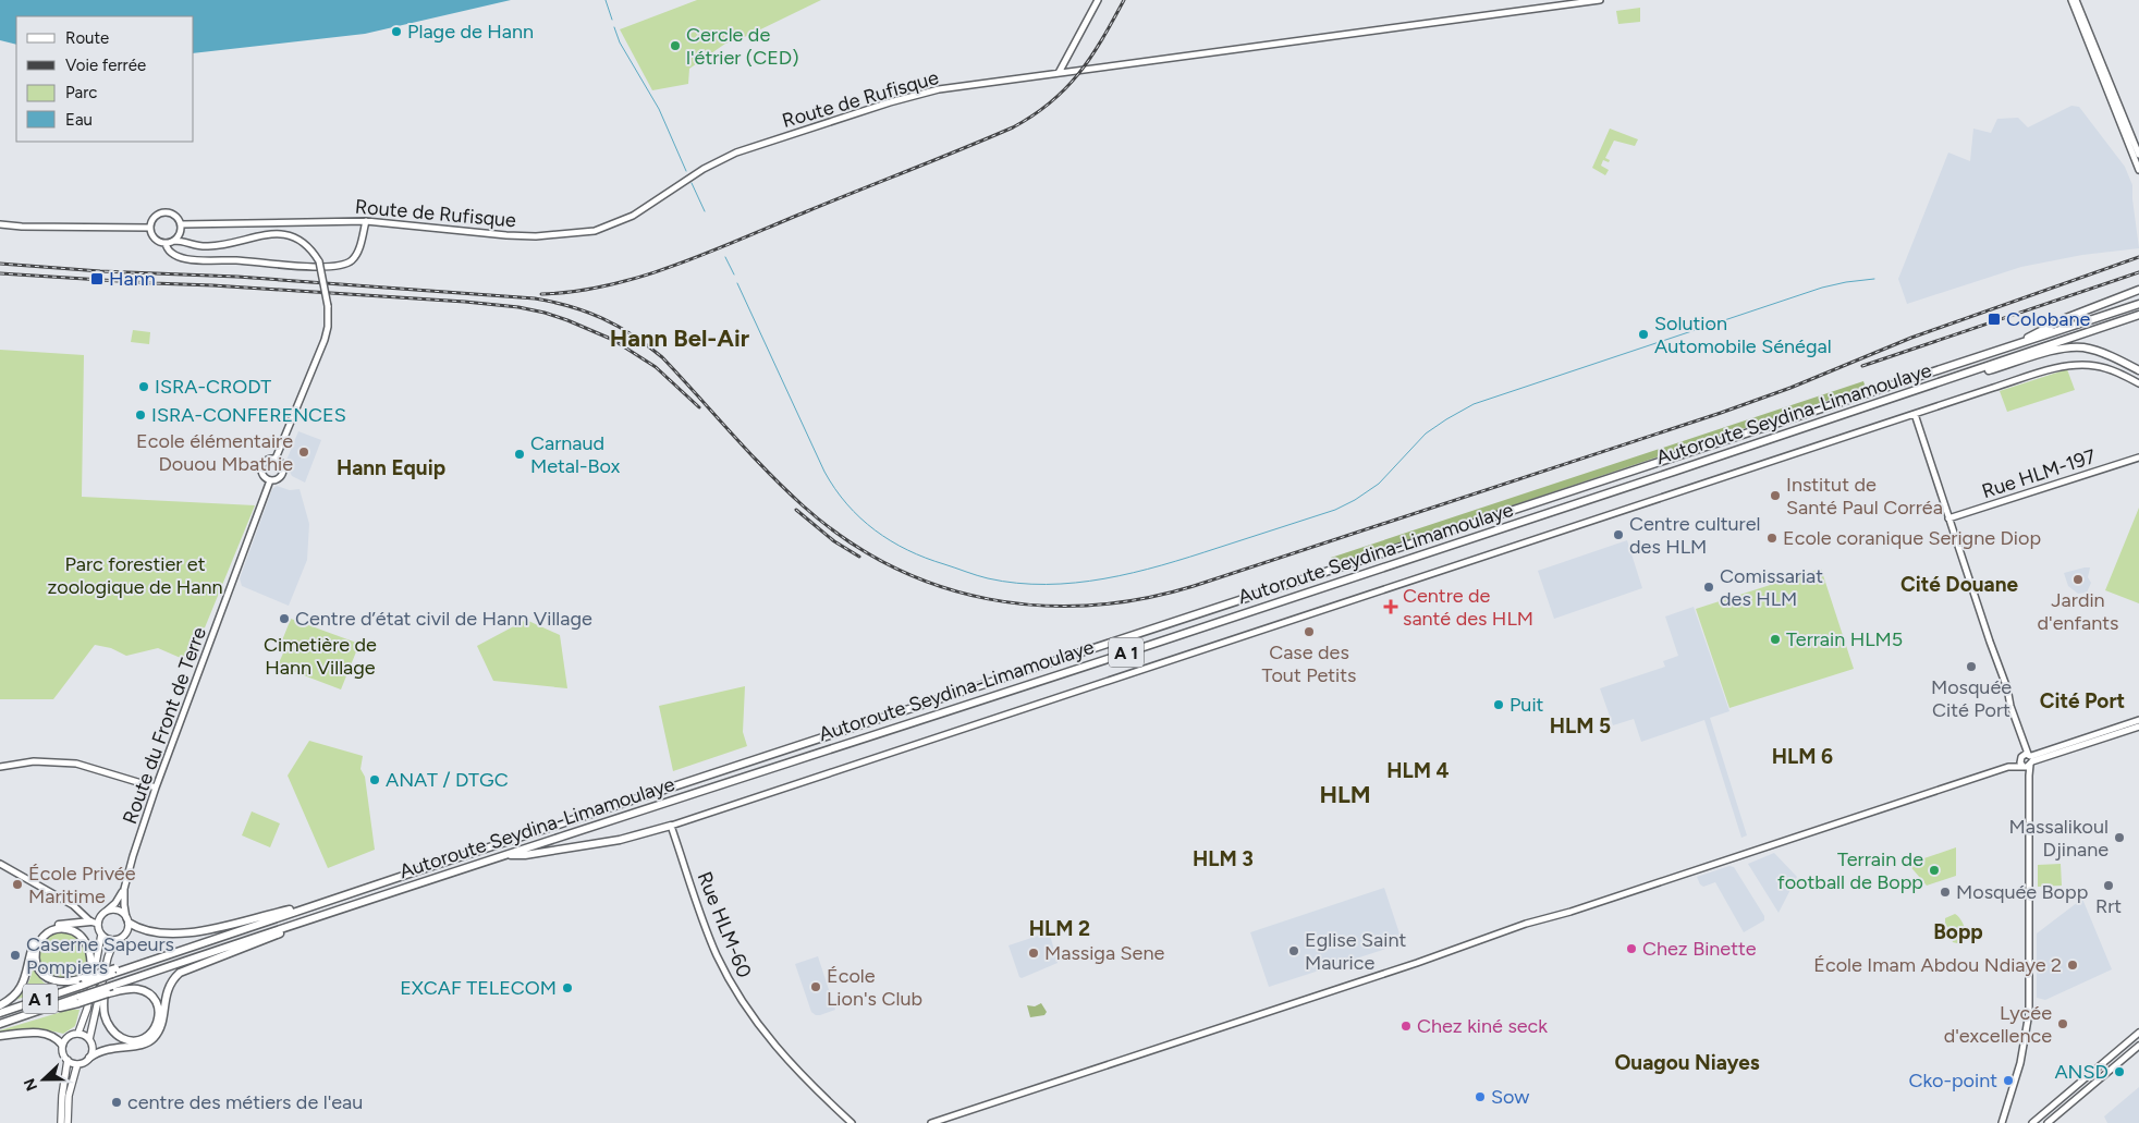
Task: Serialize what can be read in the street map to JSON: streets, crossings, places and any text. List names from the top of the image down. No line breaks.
{"streets":{"highway":["Autoroute Seydina-Limamoulaye","A 1"],"street":["Route de Rufisque","Rue HLM-197","Route du Front de Terre","Rue HLM-60"]},"crossings":[["Route de Rufisque","Route du Front de Terre"]],"districts":["Hann Bel-Air","Hann Equip","Cité Douane","Cité Port","HLM 5","HLM 6","HLM 4","HLM","HLM 3","HLM 2","Bopp","Ouagou Niayes"],"parks":["Parc forestier et zoologique de Hann","Cimetière de Hann Village"],"places":{"other":["Plage de Hann","Cercle de l'étrier (CED)","Solution Automobile Sénégal","ISRA-CRODT","ISRA-CONFERENCES","Ecole élémentaire Douou Mbathie","Carnaud Metal-Box","Institut de Santé Paul Corréa","Centre culturel des HLM","Ecole coranique Serigne Diop","Jardin d'enfants","Comissariat des HLM","Centre d’état civil de Hann Village","Case des Tout Petits","Terrain HLM5","Mosquée Cité Port","Puit","ANAT / DTGC","Massalikoul Djinane","Terrain de football de Bopp","École Privée Maritime","Rrt","Mosquée Bopp","Chez Binette","Eglise Saint Maurice","Massiga Sene","Caserne Sapeurs Pompiers","École Imam Abdou Ndiaye 2","École Lion's Club","EXCAF TELECOM","Lycée d'excellence","Chez kiné seck","ANSD","Cko-point","Sow","centre des métiers de l'eau"],"transit":["Hann","Colobane"],"health":["Centre de santé des HLM"]},"legend":["Route","Voie ferrée","Parc","Eau"],"north":"left"}
